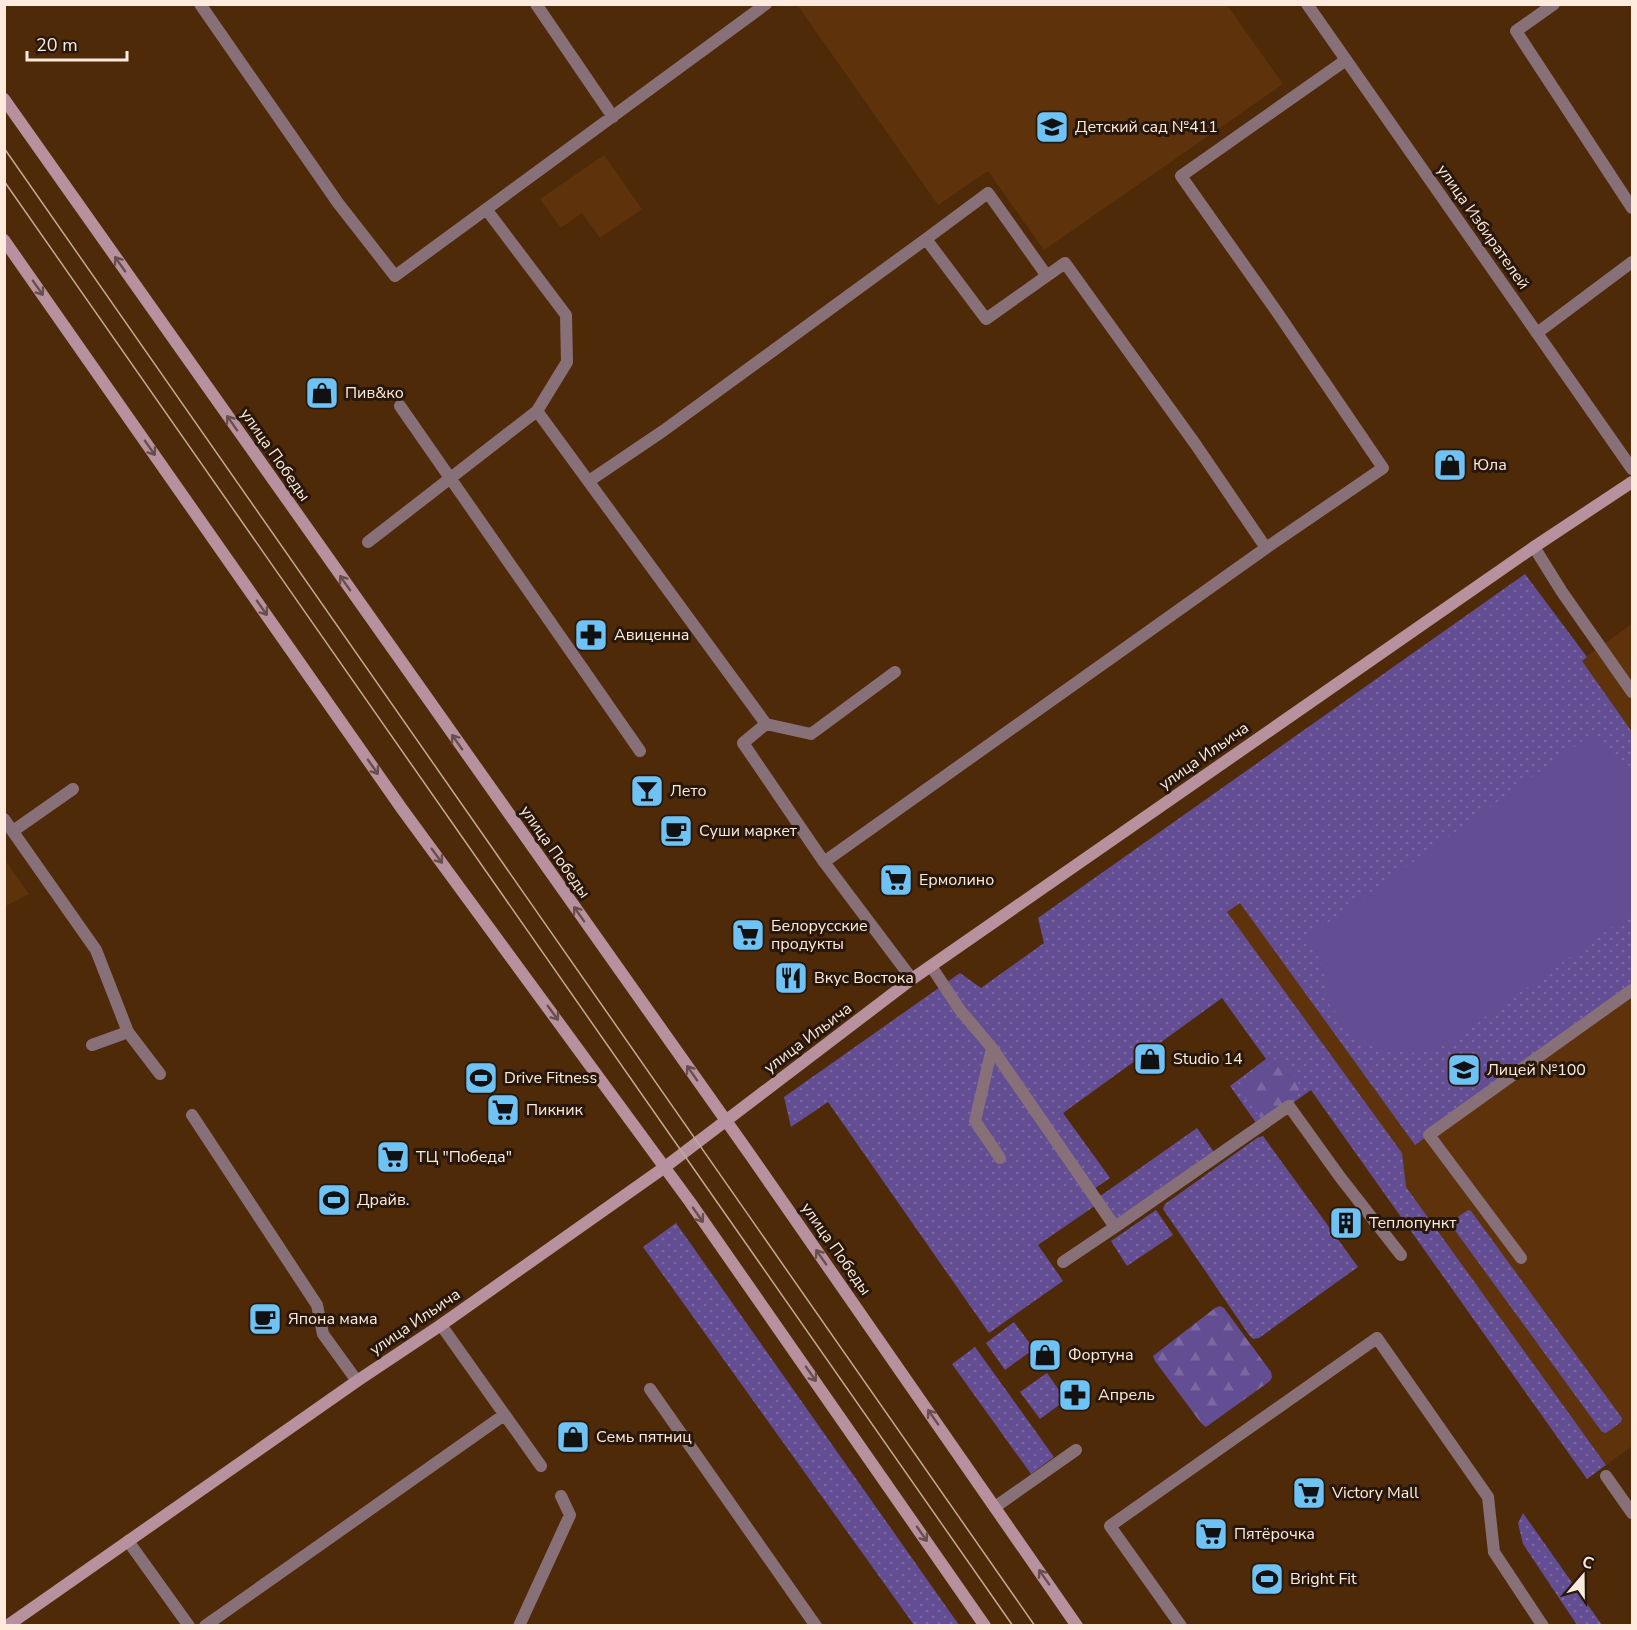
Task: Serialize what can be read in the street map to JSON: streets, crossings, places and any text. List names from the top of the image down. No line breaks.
{"streets":{"main road":["улица Победы","улица Ильича"],"street":["улица Избирателей"]},"crossings":[["улица Победы","улица Ильича"]],"places":{"school or university":["Детский сад №411","Лицей №100"],"shop":["Пив&ко","Юла","Studio 14","Фортуна","Семь пятниц"],"pharmacy":["Авиценна","Апрель"],"bar":["Лето"],"cafe":["Суши маркет","Япона мама"],"supermarket":["Ермолино","Белорусские продукты","Пикник","ТЦ \"Победа\"","Victory Mall","Пятёрочка"],"restaurant":["Вкус Востока"],"sports":["Drive Fitness","Драйв.","Bright Fit"],"building":["Теплопункт"]},"scale_bar":"20 m","north":"top"}
